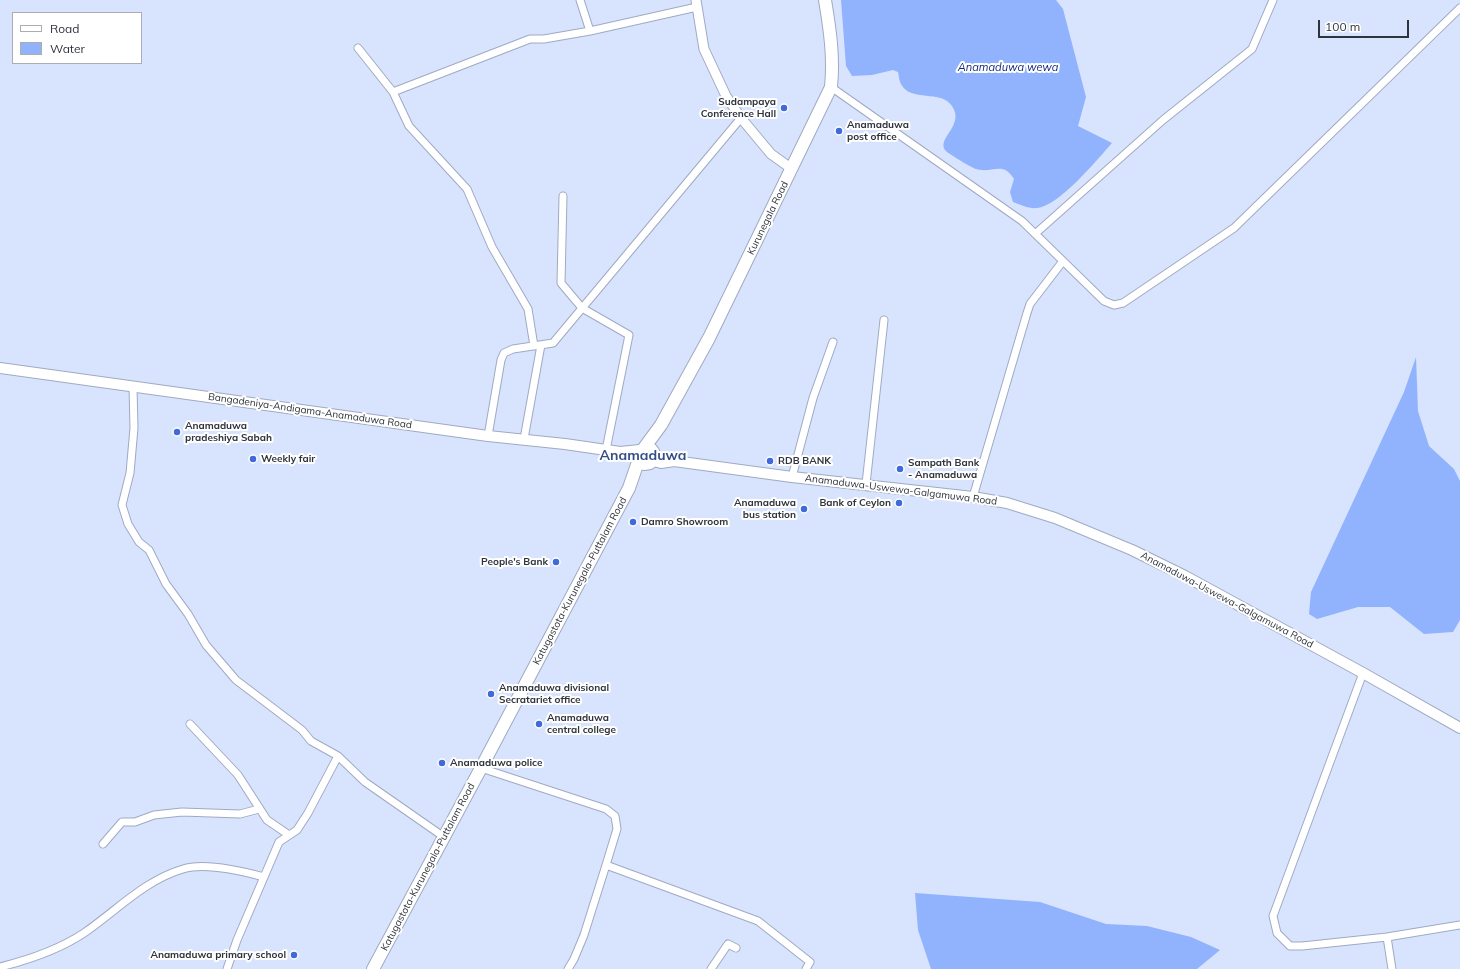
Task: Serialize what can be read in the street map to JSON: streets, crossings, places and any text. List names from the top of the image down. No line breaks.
{"streets":{"highway":["Kurunegala Road","Katugastota-Kurunegala-Puttalam Road"],"main road":["Bangadeniya-Andigama-Anamaduwa Road","Anamaduwa-Uswewa-Galgamuwa Road"]},"crossings":[["Kurunegala Road","Bangadeniya-Andigama-Anamaduwa Road"],["Kurunegala Road","Anamaduwa-Uswewa-Galgamuwa Road"],["Kurunegala Road","Katugastota-Kurunegala-Puttalam Road"],["Bangadeniya-Andigama-Anamaduwa Road","Anamaduwa-Uswewa-Galgamuwa Road"],["Bangadeniya-Andigama-Anamaduwa Road","Katugastota-Kurunegala-Puttalam Road"],["Anamaduwa-Uswewa-Galgamuwa Road","Katugastota-Kurunegala-Puttalam Road"]],"districts":["Anamaduwa"],"water":["Anamaduwa wewa"],"places":["Sudampaya Conference Hall","Anamaduwa post office","Anamaduwa pradeshiya Sabah","Weekly fair","RDB BANK","Sampath Bank - Anamaduwa","Bank of Ceylon","Anamaduwa bus station","Damro Showroom","People's Bank","Anamaduwa divisional Secratariet office","Anamaduwa central college","Anamaduwa police","Anamaduwa primary school"],"legend":["Road","Water"],"scale_bar":"100 m"}
